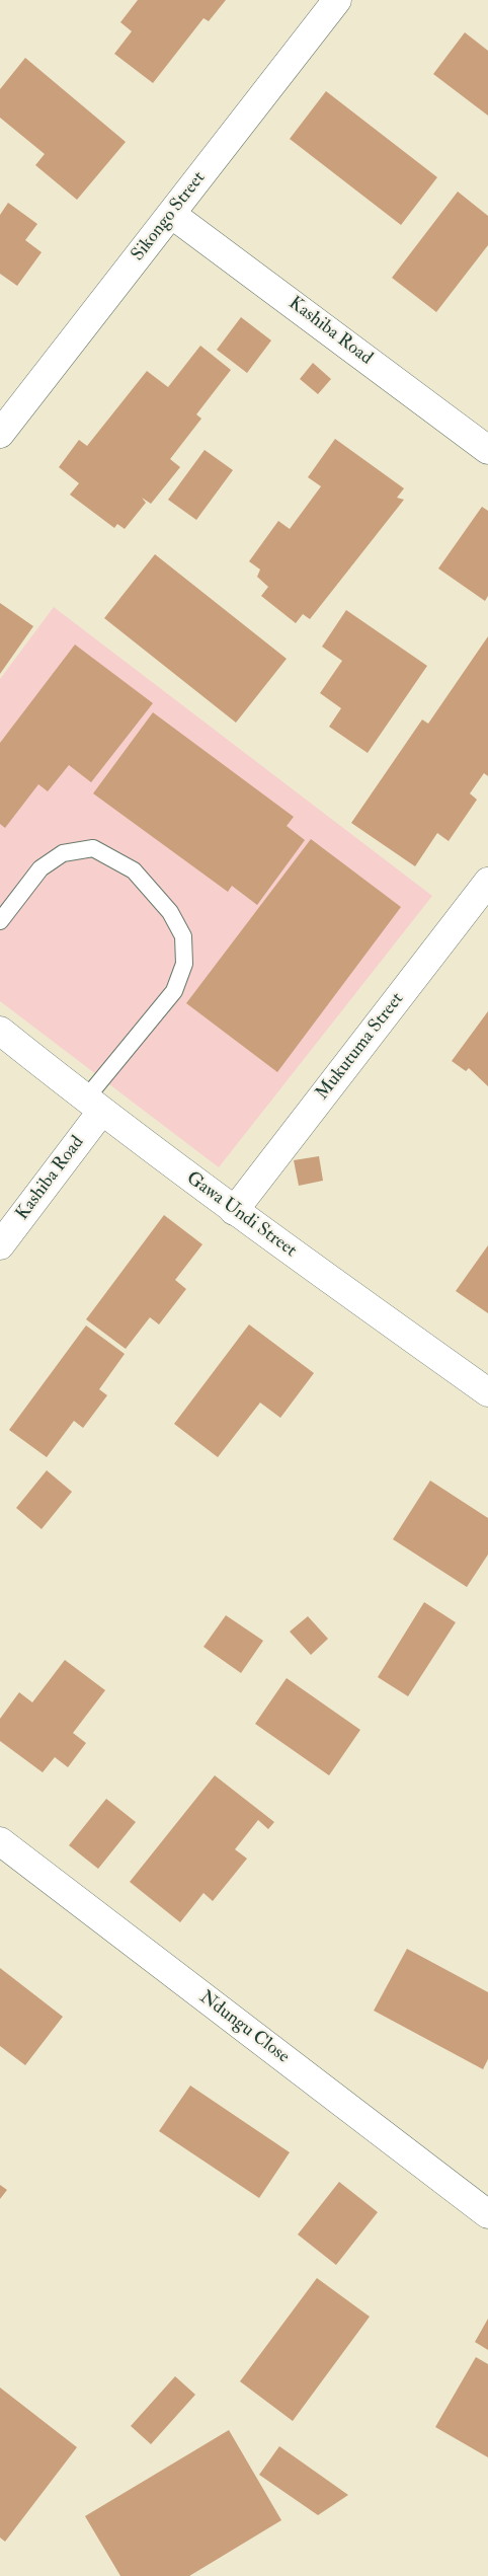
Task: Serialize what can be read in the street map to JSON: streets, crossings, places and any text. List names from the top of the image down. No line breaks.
{"streets":{"street":["Sikongo Street","Kashiba Road","Mukutuma Street","Gawa Undi Street","Ndungu Close"]},"crossings":[["Sikongo Street","Kashiba Road"],["Kashiba Road","Gawa Undi Street"],["Mukutuma Street","Gawa Undi Street"]]}
